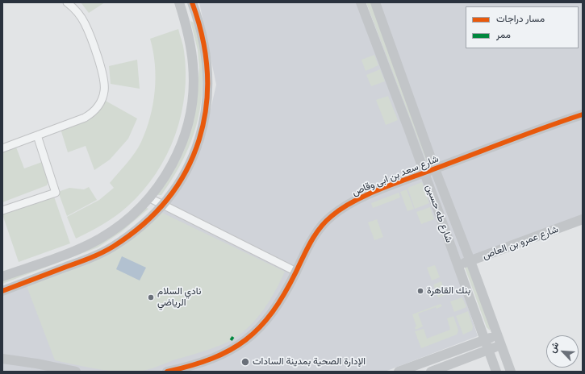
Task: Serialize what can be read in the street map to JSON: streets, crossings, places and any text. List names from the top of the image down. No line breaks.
{"streets":{"street":["شارع سعد بن ابى وقاص","شارع طه حسين","شارع عمرو بن العاص"]},"crossings":[["شارع سعد بن ابى وقاص","شارع طه حسين"],["شارع طه حسين","شارع عمرو بن العاص"]],"places":["بنك القاهرة","نادي السلام الرياضي","الإدارة الصحية بمدينة السادات"],"legend":["مسار دراجات","ممر"],"north":"top left"}
